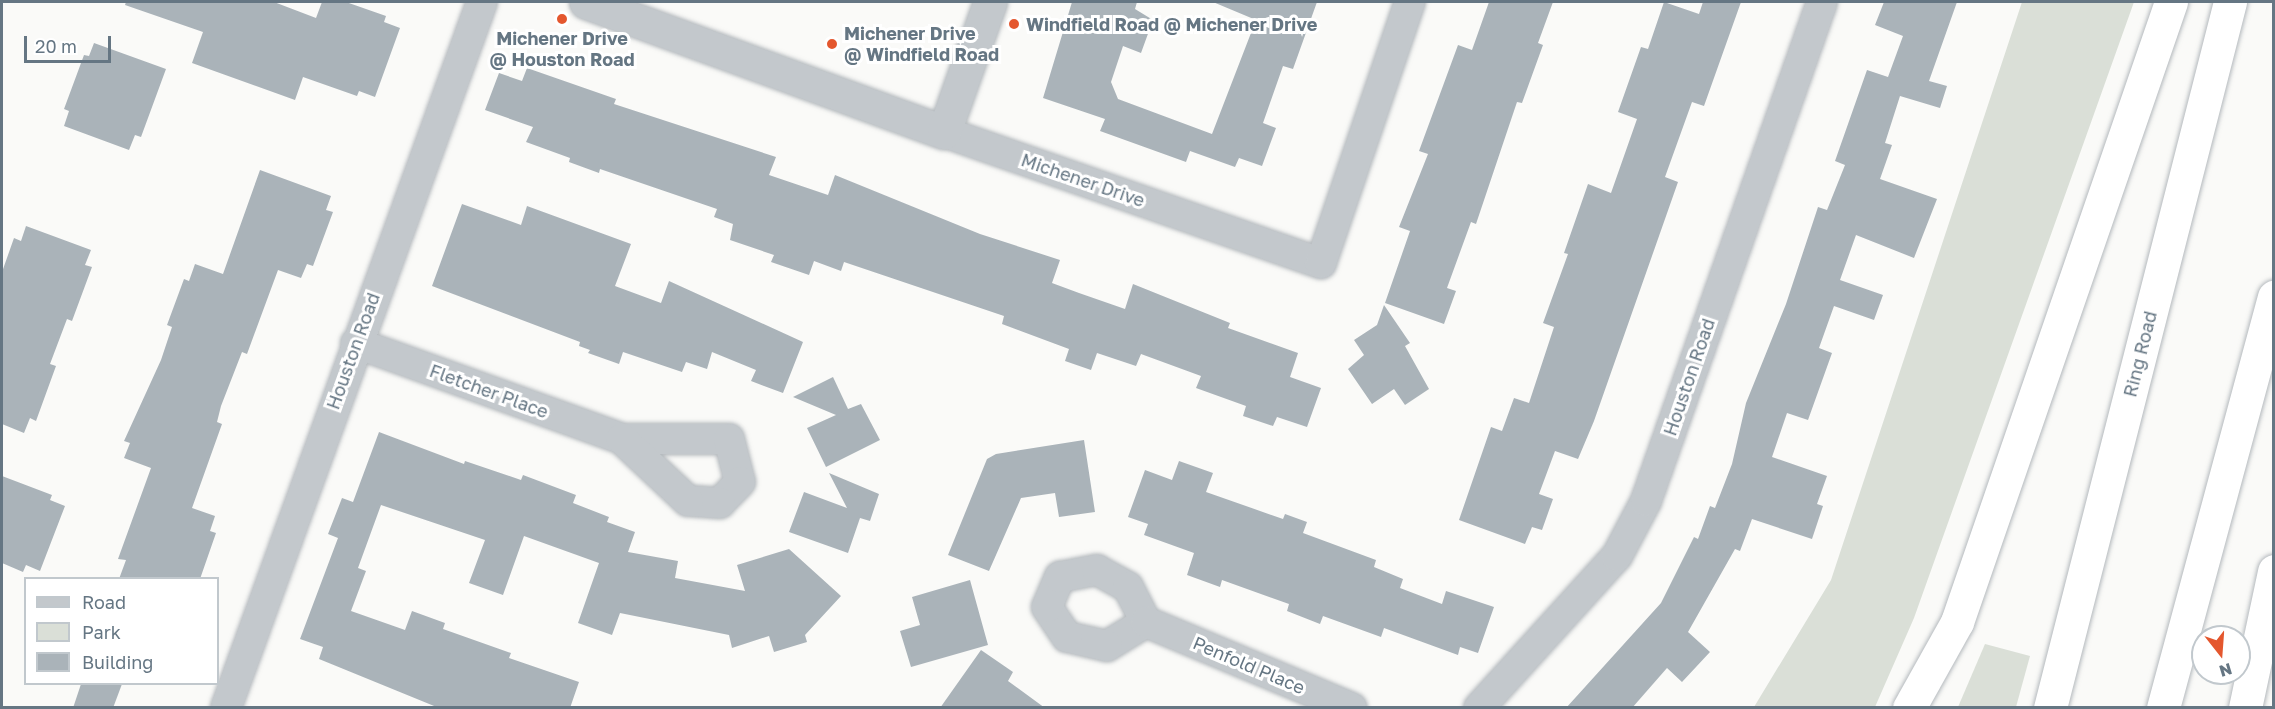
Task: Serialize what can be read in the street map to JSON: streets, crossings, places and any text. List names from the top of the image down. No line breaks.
{"streets":{"highway":["Ring Road"],"street":["Michener Drive","Houston Road","Fletcher Place","Penfold Place"]},"crossings":[["Houston Road","Fletcher Place"]],"places":["Michener Drive @ Houston Road","Windfield Road @ Michener Drive","Michener Drive @ Windfield Road"],"legend":["Road","Park","Building"],"scale_bar":"20 m","north":"bottom"}
